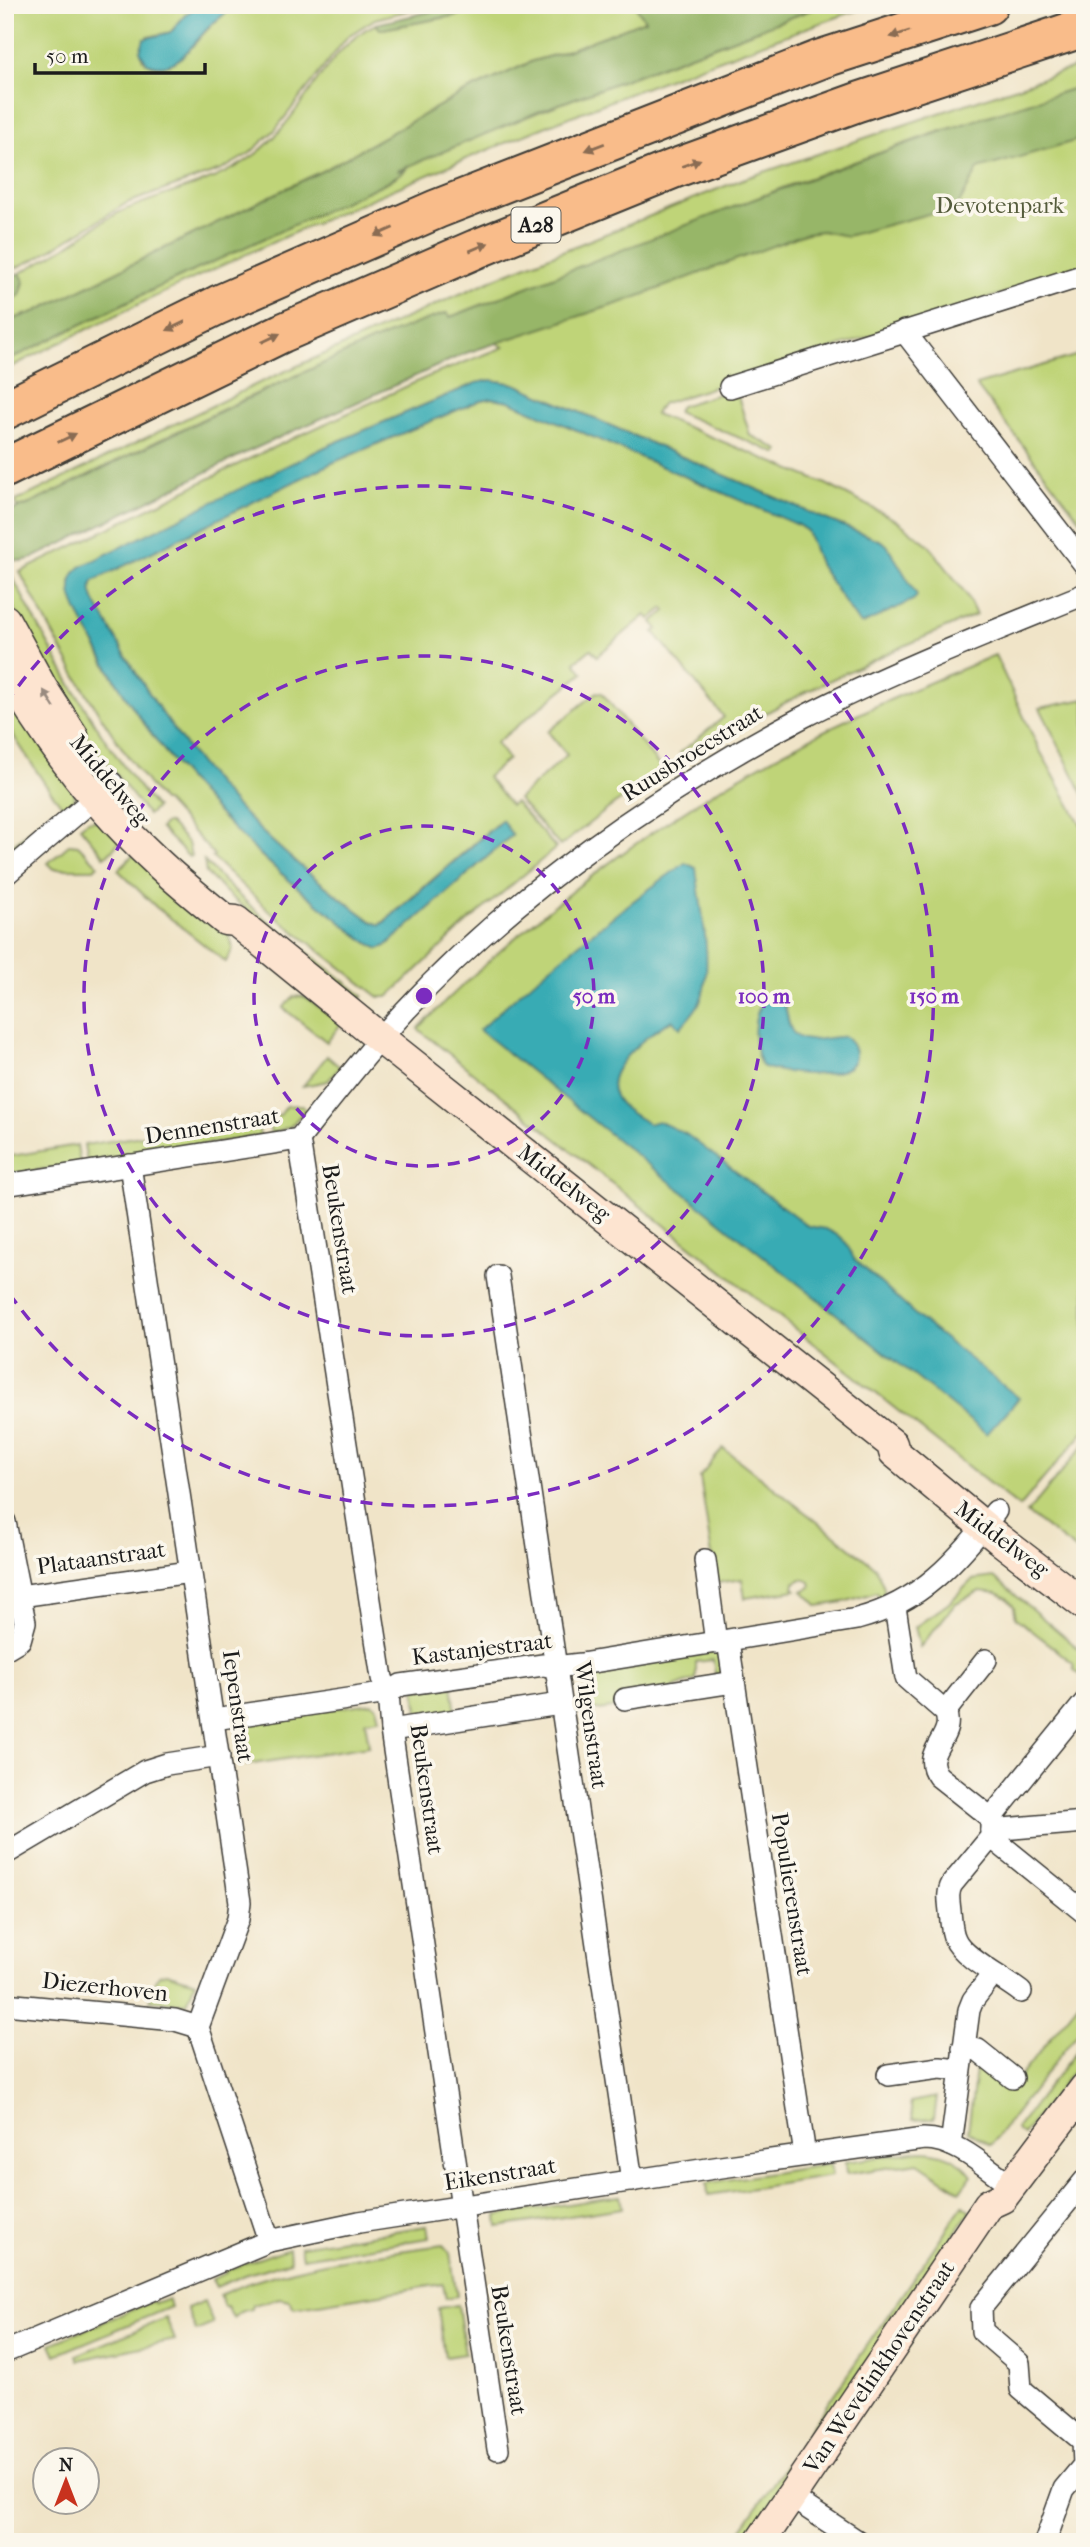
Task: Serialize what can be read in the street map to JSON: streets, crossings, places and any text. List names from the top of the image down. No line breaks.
{"streets":{"highway":["A28"],"main road":["Middelweg","Van Wevelinkhovenstraat"],"street":["Ruusbroecstraat","Dennenstraat","Beukenstraat","Plataanstraat","Kastanjestraat","Iepenstraat","Wilgenstraat","Populierenstraat","Diezerhoven","Eikenstraat"]},"crossings":[["Ruusbroecstraat","Middelweg"],["Ruusbroecstraat","Dennenstraat"],["Middelweg","Dennenstraat"],["Middelweg","Kastanjestraat"],["Dennenstraat","Beukenstraat"],["Dennenstraat","Iepenstraat"],["Beukenstraat","Kastanjestraat"],["Beukenstraat","Eikenstraat"],["Plataanstraat","Iepenstraat"],["Kastanjestraat","Iepenstraat"],["Kastanjestraat","Wilgenstraat"],["Kastanjestraat","Populierenstraat"],["Iepenstraat","Diezerhoven"],["Wilgenstraat","Eikenstraat"],["Populierenstraat","Eikenstraat"],["Eikenstraat","Van Wevelinkhovenstraat"]],"parks":["Devotenpark"],"scale_bar":"50 m","north":"top","rings":["50 m","100 m","150 m"]}
